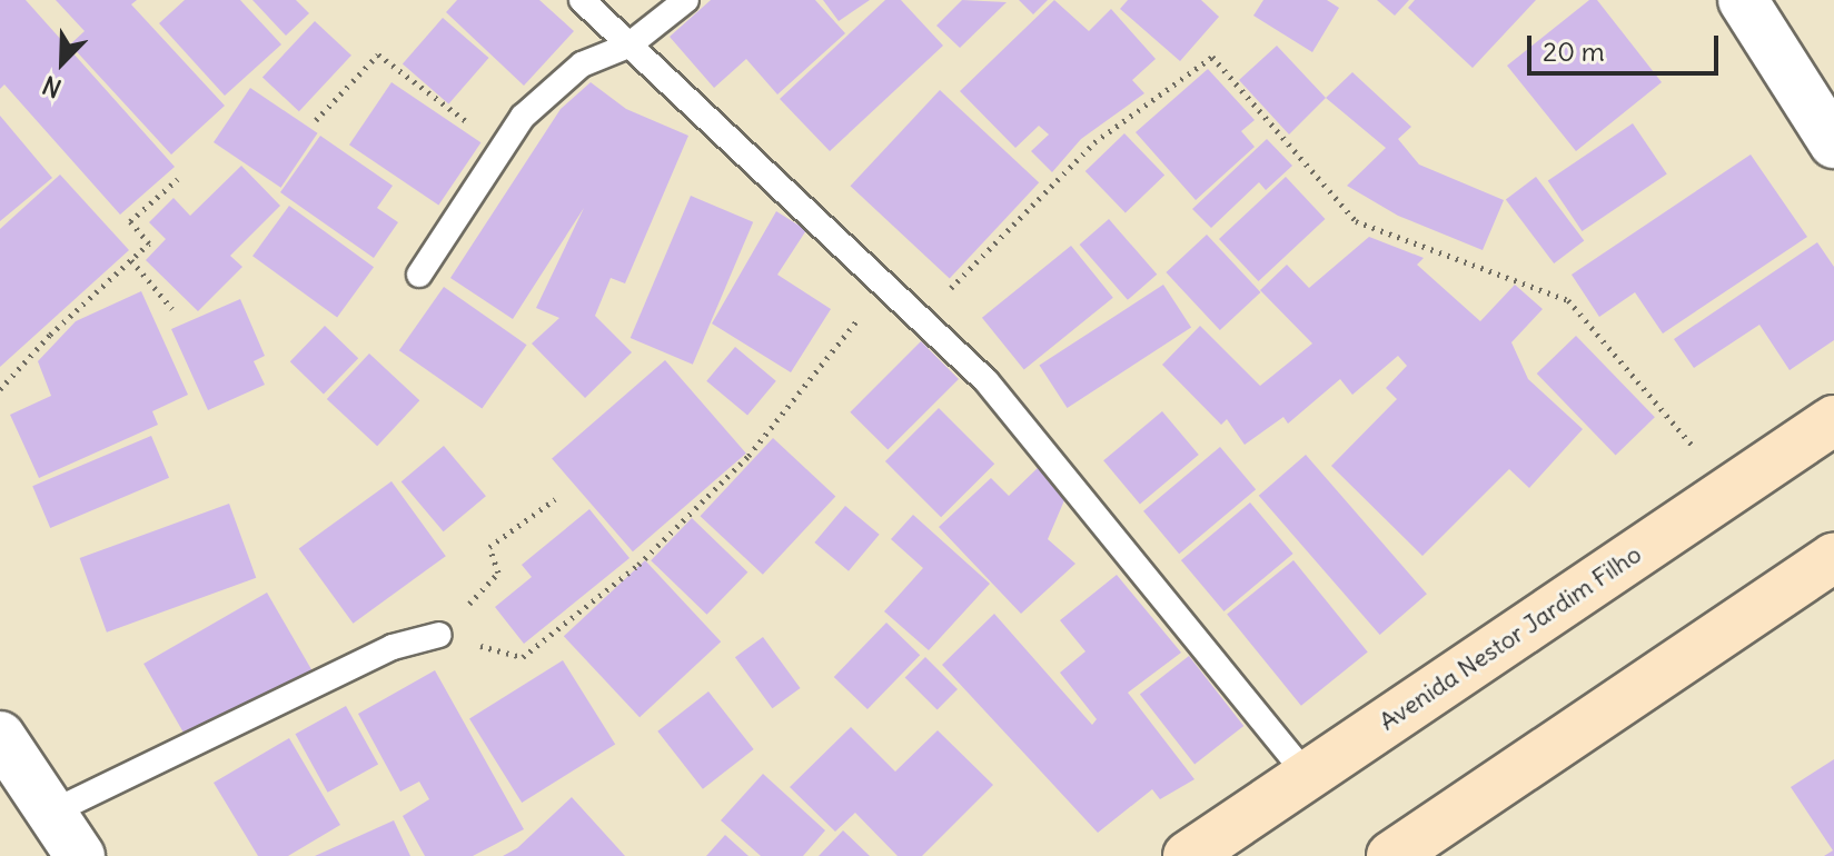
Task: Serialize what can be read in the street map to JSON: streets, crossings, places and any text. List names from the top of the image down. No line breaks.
{"streets":{"main road":["Avenida Nestor Jardim Filho"]},"scale_bar":"20 m","north":"bottom left"}
